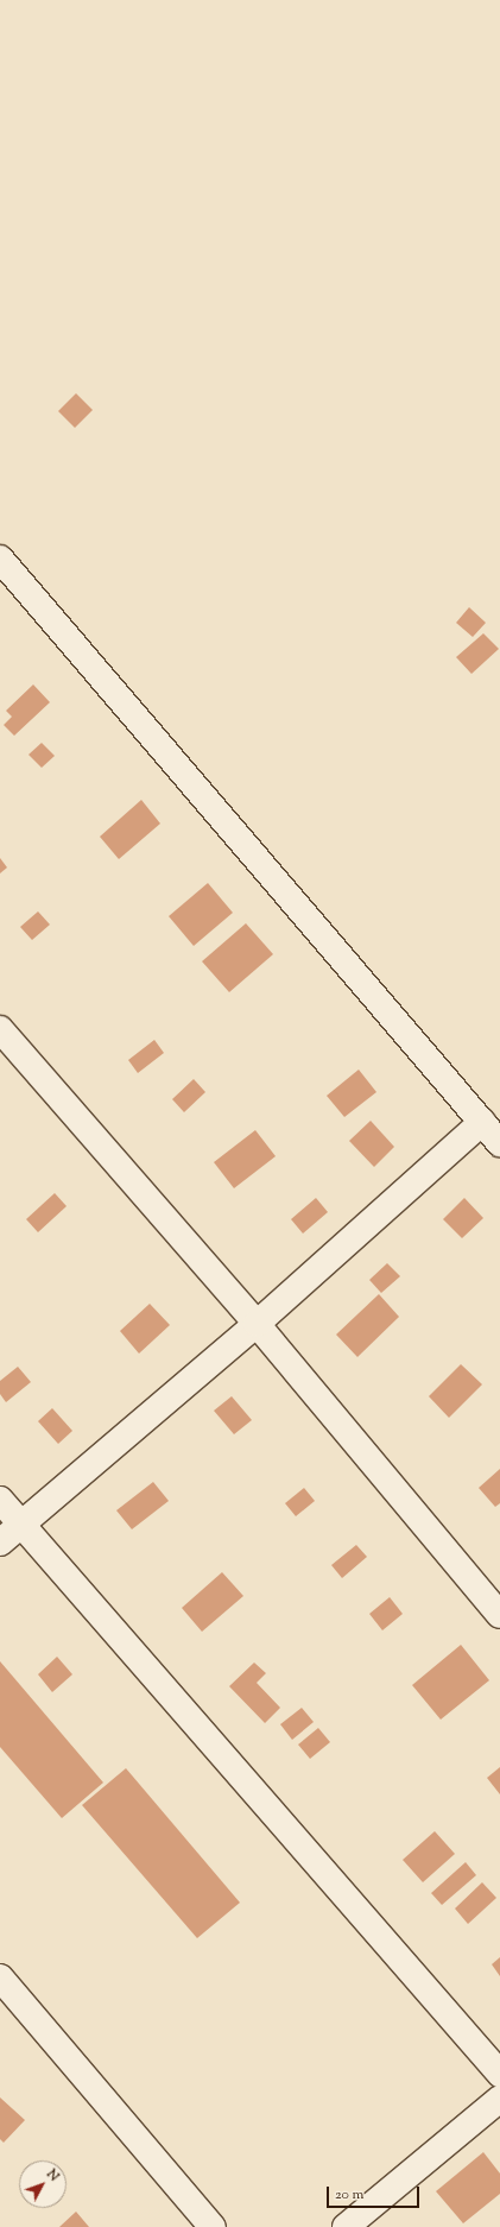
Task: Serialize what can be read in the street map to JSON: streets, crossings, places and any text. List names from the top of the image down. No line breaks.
{"scale_bar":"20 m","north":"top right"}
